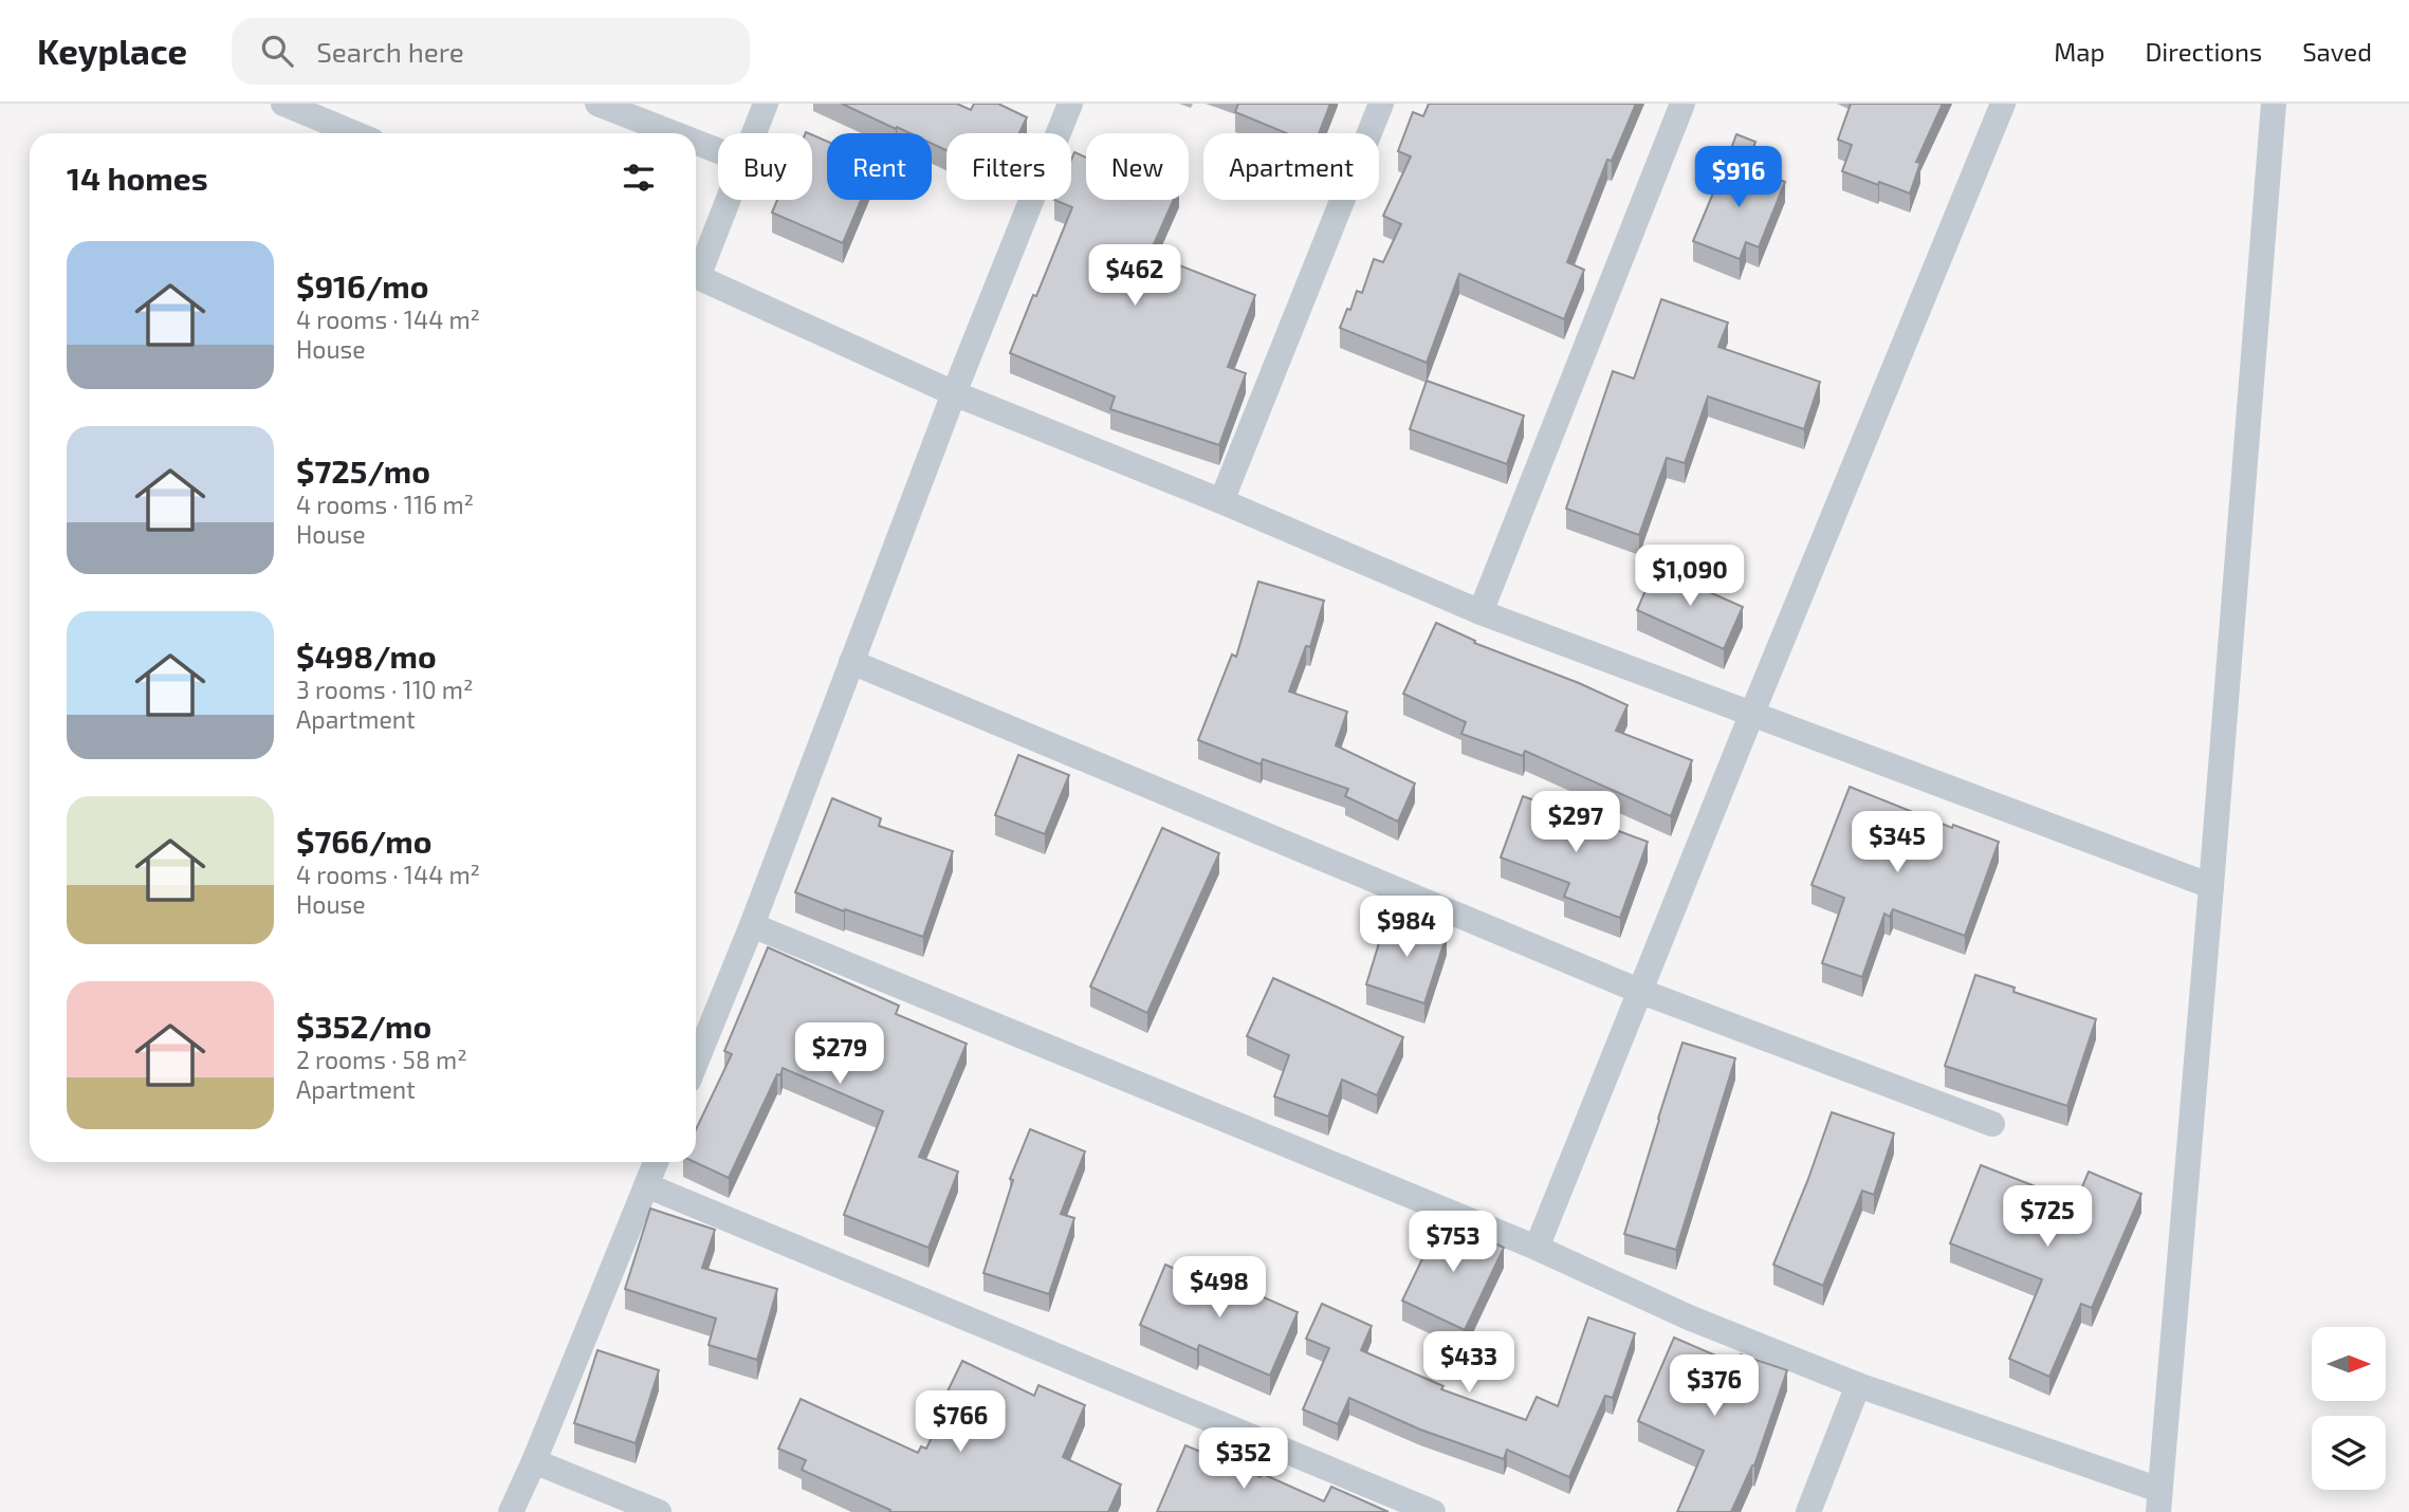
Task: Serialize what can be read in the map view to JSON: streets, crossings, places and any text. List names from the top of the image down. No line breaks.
{"north":"right","page":{"header":"Keyplace","search":"Search here","nav":["Map","Directions","Saved"],"chip":["Buy","Rent","Filters","New","Apartment"],"heading":"14 homes","price":["$916","$462","$1,090","$297","$345","$984","$279","$725","$753","$498","$433","$376","$766","$352"],"list":[{"name":"$916/mo","note":"4 rooms · 144 m² · House"},{"name":"$725/mo","note":"4 rooms · 116 m² · House"},{"name":"$498/mo","note":"3 rooms · 110 m² · Apartment"},{"name":"$766/mo","note":"4 rooms · 144 m² · House"},{"name":"$352/mo","note":"2 rooms · 58 m² · Apartment"}]}}
